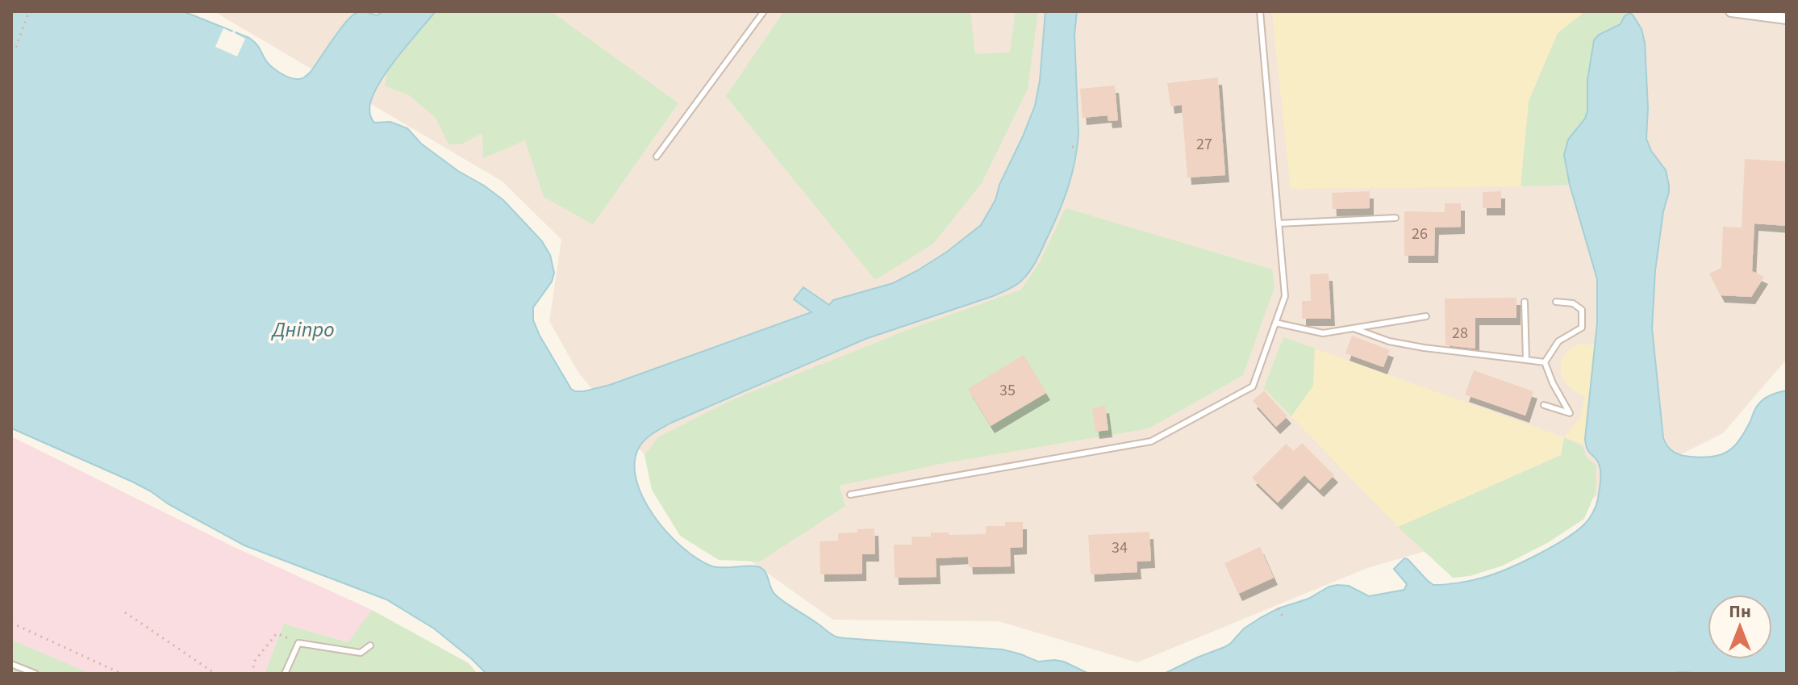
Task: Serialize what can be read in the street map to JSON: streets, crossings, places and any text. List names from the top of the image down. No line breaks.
{"water":["Дніпро"],"house_numbers":["27","26","28","35","34"],"north":"top"}
